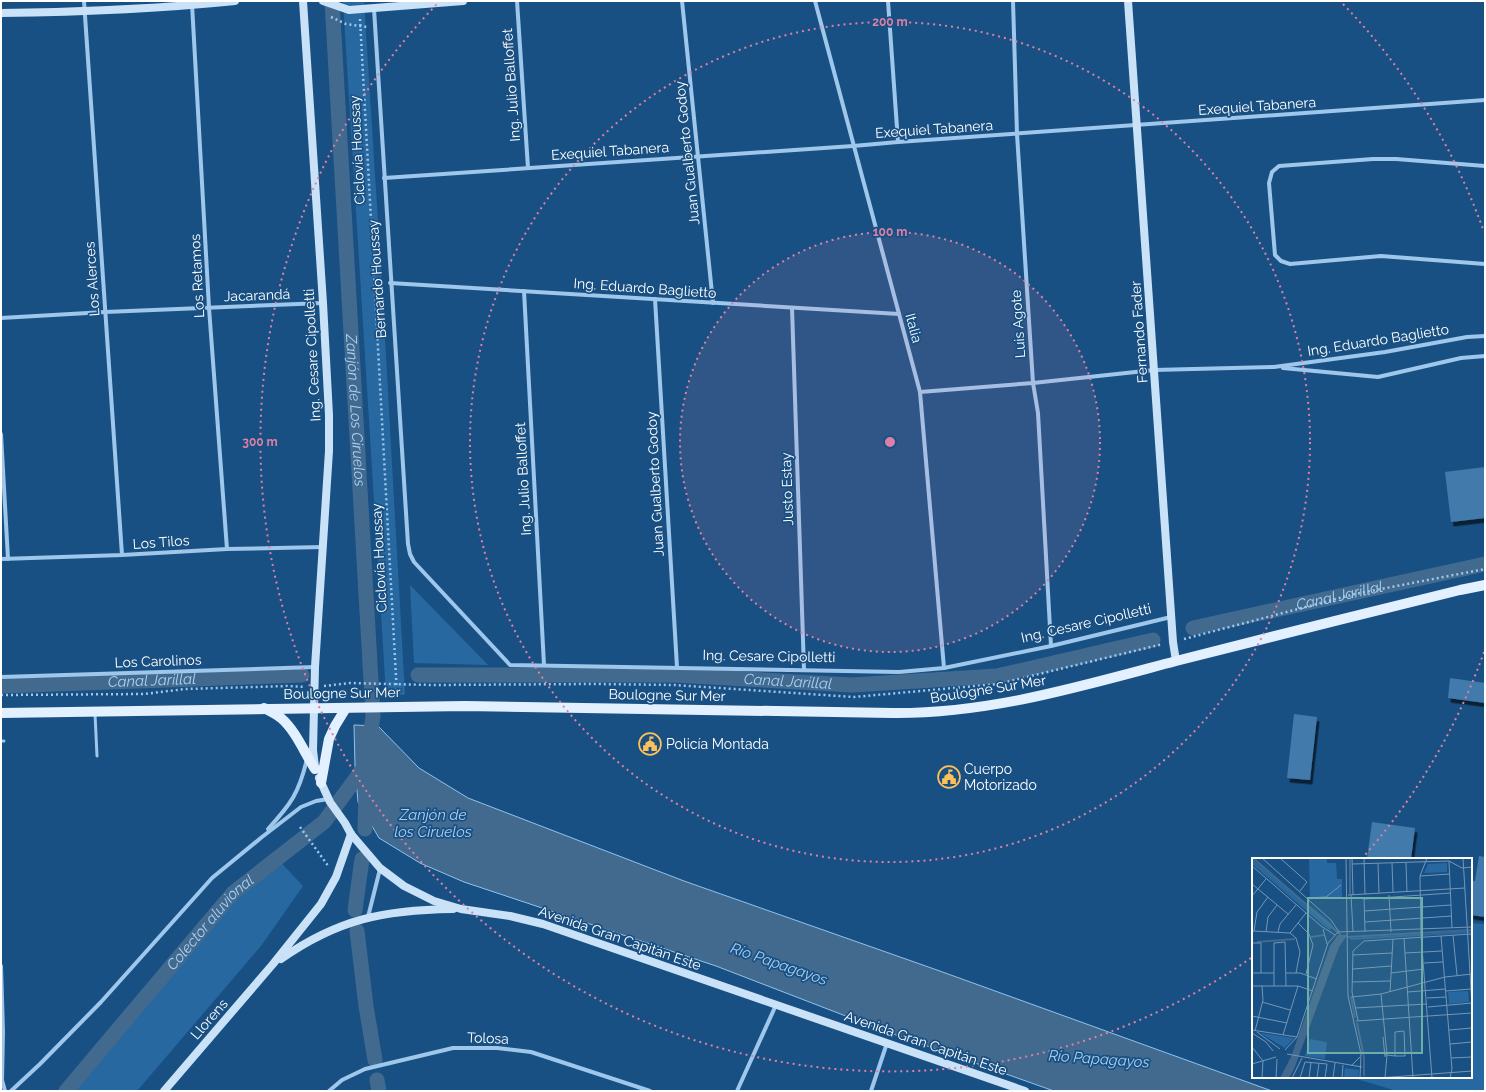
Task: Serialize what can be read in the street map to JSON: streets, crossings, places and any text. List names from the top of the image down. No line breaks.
{"streets":{"main road":["Boulogne Sur Mer"],"street":["Ing. Julio Balloffet","Exequiel Tabanera","Juan Gualberto Godoy","Los Retamos","Los Alerces","Bernardo Houssay","Ing. Eduardo Baglietto","Jacarandá","Luis Agote","Italia","Fernando Fader","Ing. Cesare Cipolletti","Justo Estay","Los Tilos","Los Carolinos","Avenida Gran Capitán Este","Llorens","Tolosa"],"path":["Ciclovía Houssay"]},"crossings":[["Ing. Julio Balloffet","Exequiel Tabanera"],["Ing. Julio Balloffet","Ing. Eduardo Baglietto"],["Ing. Julio Balloffet","Ing. Cesare Cipolletti"],["Exequiel Tabanera","Juan Gualberto Godoy"],["Exequiel Tabanera","Bernardo Houssay"],["Exequiel Tabanera","Luis Agote"],["Exequiel Tabanera","Italia"],["Exequiel Tabanera","Fernando Fader"],["Ciclovía Houssay","Boulogne Sur Mer"],["Juan Gualberto Godoy","Ing. Eduardo Baglietto"],["Juan Gualberto Godoy","Ing. Cesare Cipolletti"],["Los Retamos","Jacarandá"],["Los Retamos","Los Tilos"],["Los Alerces","Jacarandá"],["Los Alerces","Los Tilos"],["Bernardo Houssay","Ing. Eduardo Baglietto"],["Bernardo Houssay","Ing. Cesare Cipolletti"],["Ing. Eduardo Baglietto","Luis Agote"],["Ing. Eduardo Baglietto","Italia"],["Ing. Eduardo Baglietto","Fernando Fader"],["Ing. Eduardo Baglietto","Justo Estay"],["Jacarandá","Ing. Cesare Cipolletti"],["Luis Agote","Ing. Cesare Cipolletti"],["Italia","Ing. Cesare Cipolletti"],["Fernando Fader","Ing. Cesare Cipolletti"],["Fernando Fader","Boulogne Sur Mer"],["Ing. Cesare Cipolletti","Justo Estay"],["Ing. Cesare Cipolletti","Los Tilos"],["Ing. Cesare Cipolletti","Los Carolinos"],["Ing. Cesare Cipolletti","Boulogne Sur Mer"],["Ing. Cesare Cipolletti","Avenida Gran Capitán Este"],["Boulogne Sur Mer","Avenida Gran Capitán Este"],["Avenida Gran Capitán Este","Llorens"]],"water":["Zanjón de Los Ciruelos","Canal Jarillal","Zanjón de los Ciruelos","Colector aluvional","Río Papagayos"],"places":{"public building":["Policía Montada","Cuerpo Motorizado"]},"rings":["200 m","100 m","300 m"]}
